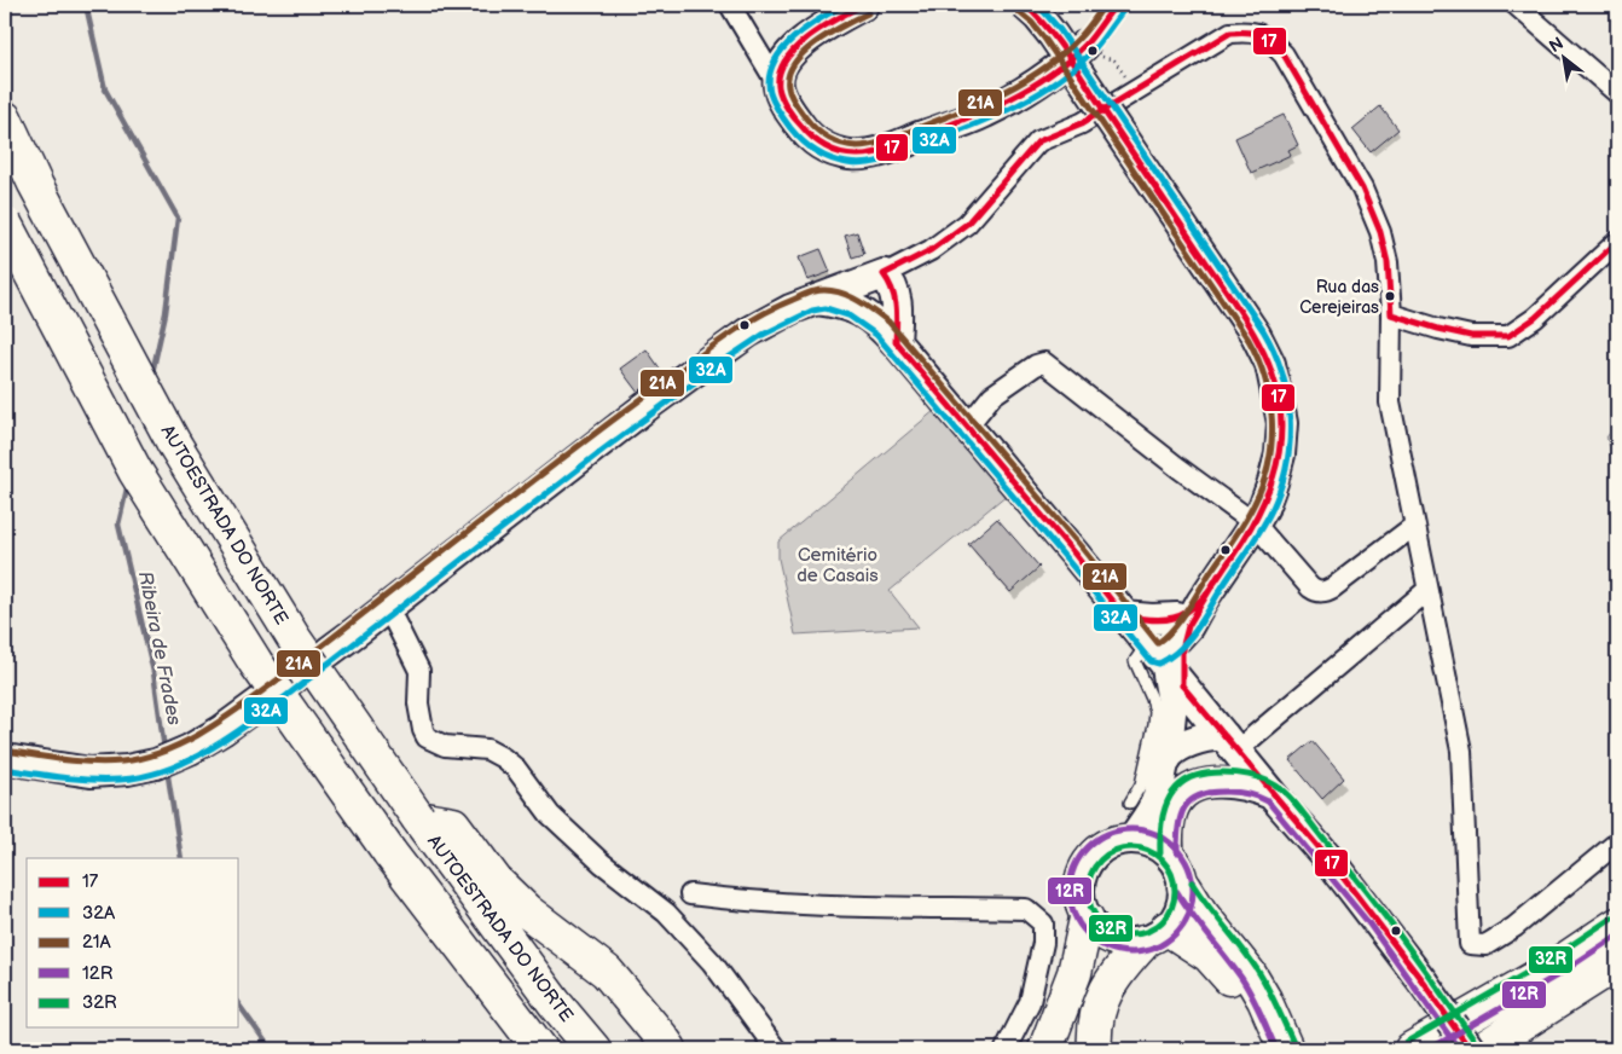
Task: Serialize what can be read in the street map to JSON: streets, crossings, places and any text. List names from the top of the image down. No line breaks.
{"streets":{"highway":["AUTOESTRADA DO NORTE"]},"water":["Ribeira de Frades"],"parks":["Cemitério de Casais"],"places":["Rua das Cerejeiras"],"lines":["transit line 17","transit line 32A","transit line 21A","transit line 32R","transit line 12R"],"legend":["17","32A","21A","12R","32R"],"north":"top left"}
